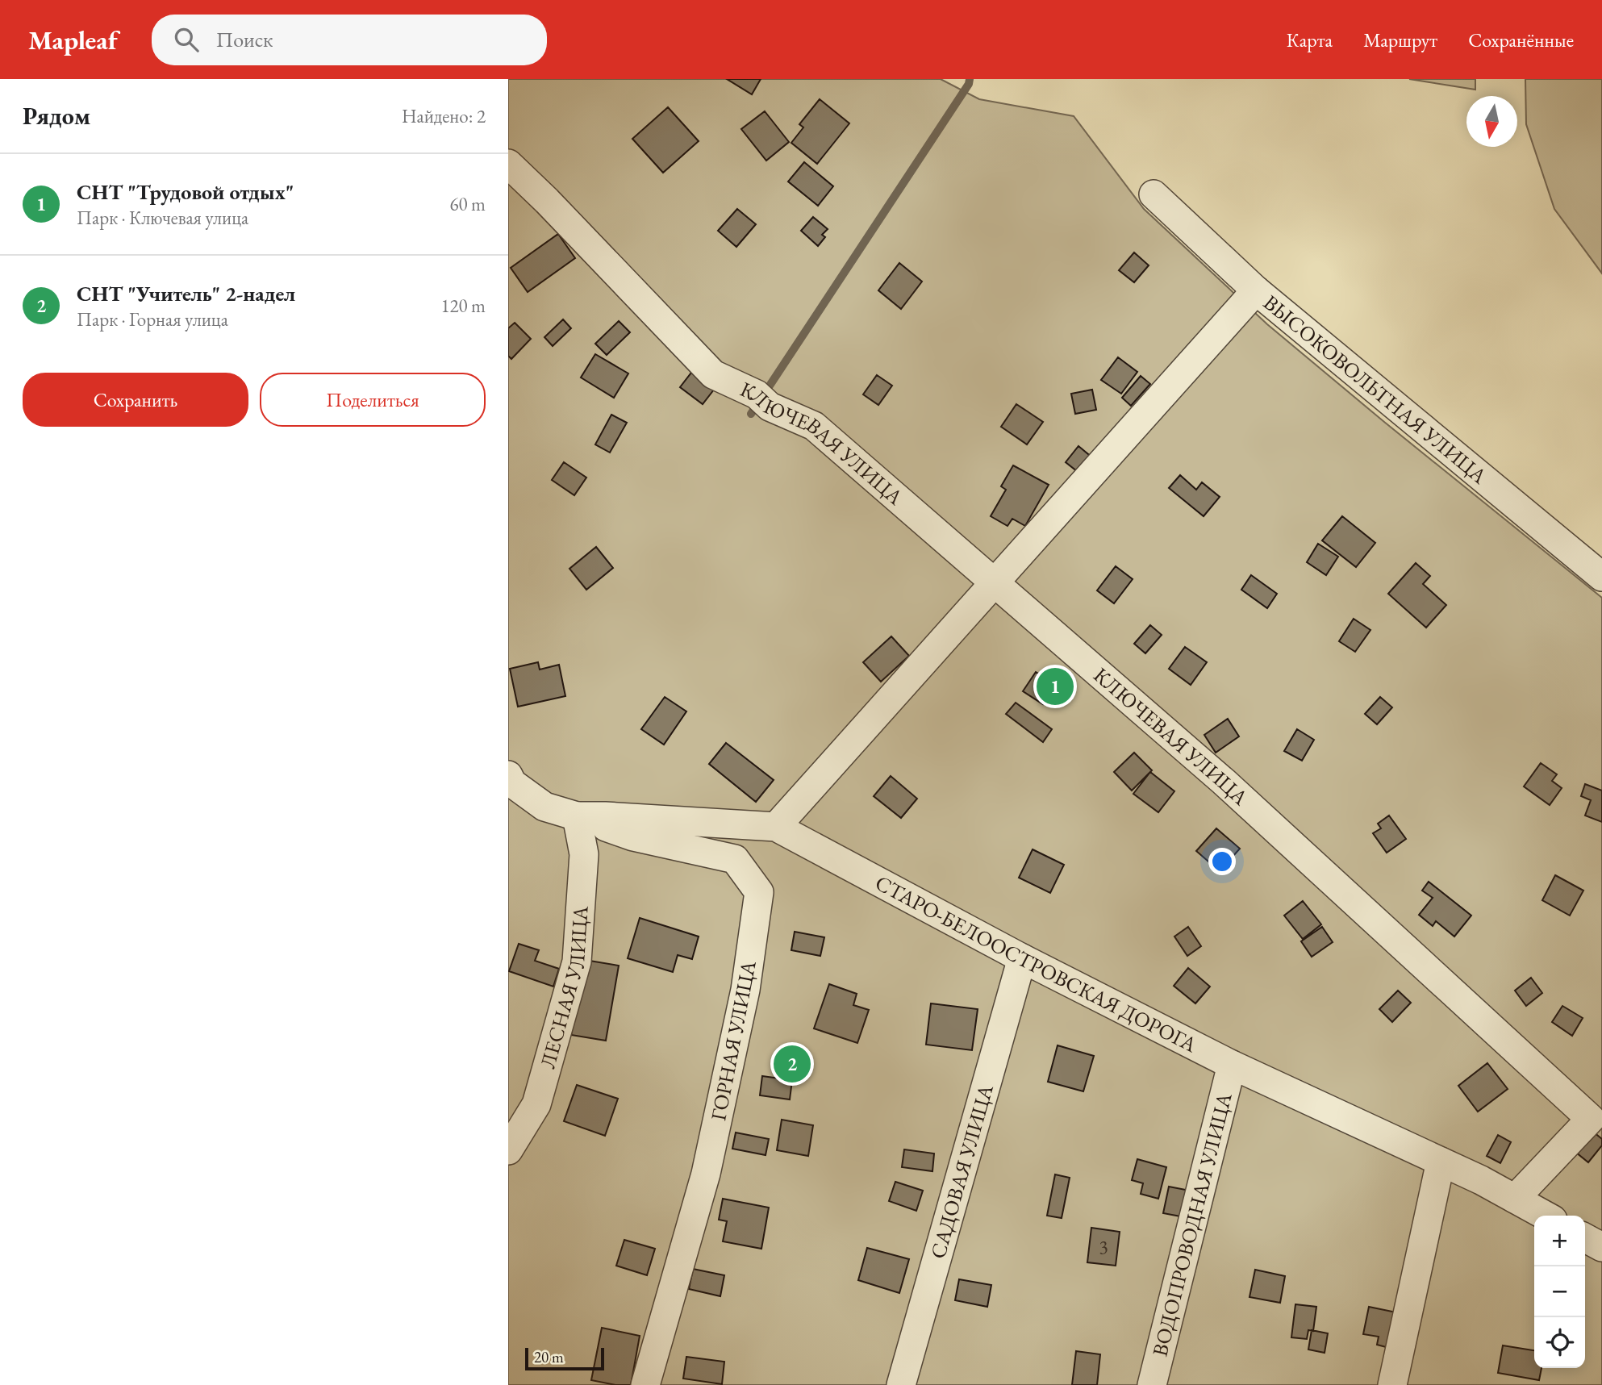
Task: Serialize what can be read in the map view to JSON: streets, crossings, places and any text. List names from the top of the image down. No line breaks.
{"streets":{"street":["ВЫСОКОВОЛЬТНАЯ УЛИЦА","КЛЮЧЕВАЯ УЛИЦА","СТАРО-БЕЛООСТРОВСКАЯ ДОРОГА","ЛЕСНАЯ УЛИЦА","ГОРНАЯ УЛИЦА","САДОВАЯ УЛИЦА","ВОДОПРОВОДНАЯ УЛИЦА"]},"crossings":[["КЛЮЧЕВАЯ УЛИЦА","СТАРО-БЕЛООСТРОВСКАЯ ДОРОГА"],["СТАРО-БЕЛООСТРОВСКАЯ ДОРОГА","ЛЕСНАЯ УЛИЦА"],["СТАРО-БЕЛООСТРОВСКАЯ ДОРОГА","ГОРНАЯ УЛИЦА"],["СТАРО-БЕЛООСТРОВСКАЯ ДОРОГА","САДОВАЯ УЛИЦА"],["СТАРО-БЕЛООСТРОВСКАЯ ДОРОГА","ВОДОПРОВОДНАЯ УЛИЦА"],["ЛЕСНАЯ УЛИЦА","ГОРНАЯ УЛИЦА"]],"house_numbers":["3"],"scale_bar":"20 m","north":"bottom","page":{"header":"Mapleaf","search":"Поиск","nav":["Карта","Маршрут","Сохранённые"],"heading":["Рядом","Найдено: 2"],"list":[{"mark":"1","name":"СНТ \"Трудовой отдых\"","note":"Парк · Ключевая улица","value":"60 m"},{"mark":"2","name":"СНТ \"Учитель\" 2-надел","note":"Парк · Горная улица","value":"120 m"}],"buttons":["Сохранить","Поделиться"],"pins":["1","2"],"map_buttons":["+","−"],"scale":"20 m"}}
